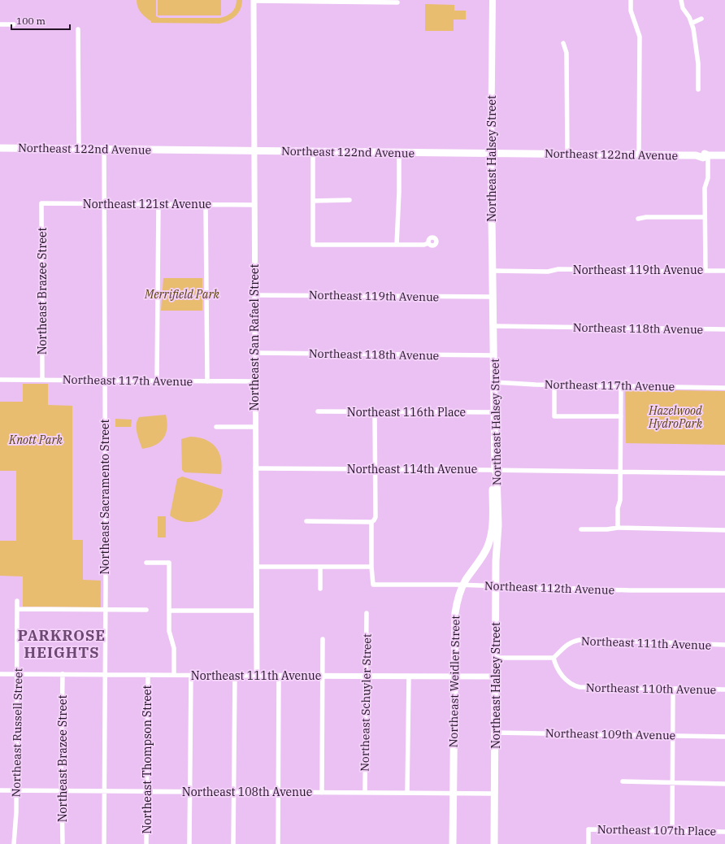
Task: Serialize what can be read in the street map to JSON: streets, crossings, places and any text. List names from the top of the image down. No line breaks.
{"streets":{"main road":["Northeast 122nd Avenue","Northeast Halsey Street","Northeast Weidler Street"],"street":["Northeast 121st Avenue","Northeast 119th Avenue","Northeast Brazee Street","Northeast 118th Avenue","Northeast San Rafael Street","Northeast 117th Avenue","Northeast 116th Place","Northeast 114th Avenue","Northeast Sacramento Street","Northeast 112th Avenue","Northeast 111th Avenue","Northeast 110th Avenue","Northeast Schuyler Street","Northeast Russell Street","Northeast 109th Avenue","Northeast Thompson Street","Northeast 108th Avenue","Northeast 107th Place"]},"crossings":[["Northeast 122nd Avenue","Northeast Halsey Street"],["Northeast 122nd Avenue","Northeast San Rafael Street"],["Northeast 122nd Avenue","Northeast Sacramento Street"],["Northeast Halsey Street","Northeast 119th Avenue"],["Northeast Halsey Street","Northeast 118th Avenue"],["Northeast Halsey Street","Northeast 117th Avenue"],["Northeast Halsey Street","Northeast 116th Place"],["Northeast Halsey Street","Northeast 114th Avenue"],["Northeast Halsey Street","Northeast 112th Avenue"],["Northeast Halsey Street","Northeast 111th Avenue"],["Northeast Halsey Street","Northeast Weidler Street"],["Northeast Halsey Street","Northeast 109th Avenue"],["Northeast Halsey Street","Northeast 108th Avenue"],["Northeast 121st Avenue","Northeast Brazee Street"],["Northeast 121st Avenue","Northeast San Rafael Street"],["Northeast 121st Avenue","Northeast Sacramento Street"],["Northeast 119th Avenue","Northeast San Rafael Street"],["Northeast Brazee Street","Northeast 117th Avenue"],["Northeast Brazee Street","Northeast 111th Avenue"],["Northeast Brazee Street","Northeast 108th Avenue"],["Northeast 118th Avenue","Northeast San Rafael Street"],["Northeast San Rafael Street","Northeast 117th Avenue"],["Northeast San Rafael Street","Northeast 114th Avenue"],["Northeast San Rafael Street","Northeast 111th Avenue"],["Northeast 117th Avenue","Northeast Sacramento Street"],["Northeast 114th Avenue","Northeast Weidler Street"],["Northeast Sacramento Street","Northeast 111th Avenue"],["Northeast Sacramento Street","Northeast 108th Avenue"],["Northeast 112th Avenue","Northeast Weidler Street"],["Northeast 111th Avenue","Northeast Weidler Street"],["Northeast 111th Avenue","Northeast 110th Avenue"],["Northeast 111th Avenue","Northeast Schuyler Street"],["Northeast 111th Avenue","Northeast Russell Street"],["Northeast 111th Avenue","Northeast Thompson Street"],["Northeast Weidler Street","Northeast 108th Avenue"],["Northeast Schuyler Street","Northeast 108th Avenue"],["Northeast Russell Street","Northeast 108th Avenue"],["Northeast Thompson Street","Northeast 108th Avenue"]],"districts":["PARKROSE HEIGHTS"],"parks":["Merrifield Park","Hazelwood HydroPark","Knott Park"],"scale_bar":"100 m"}
